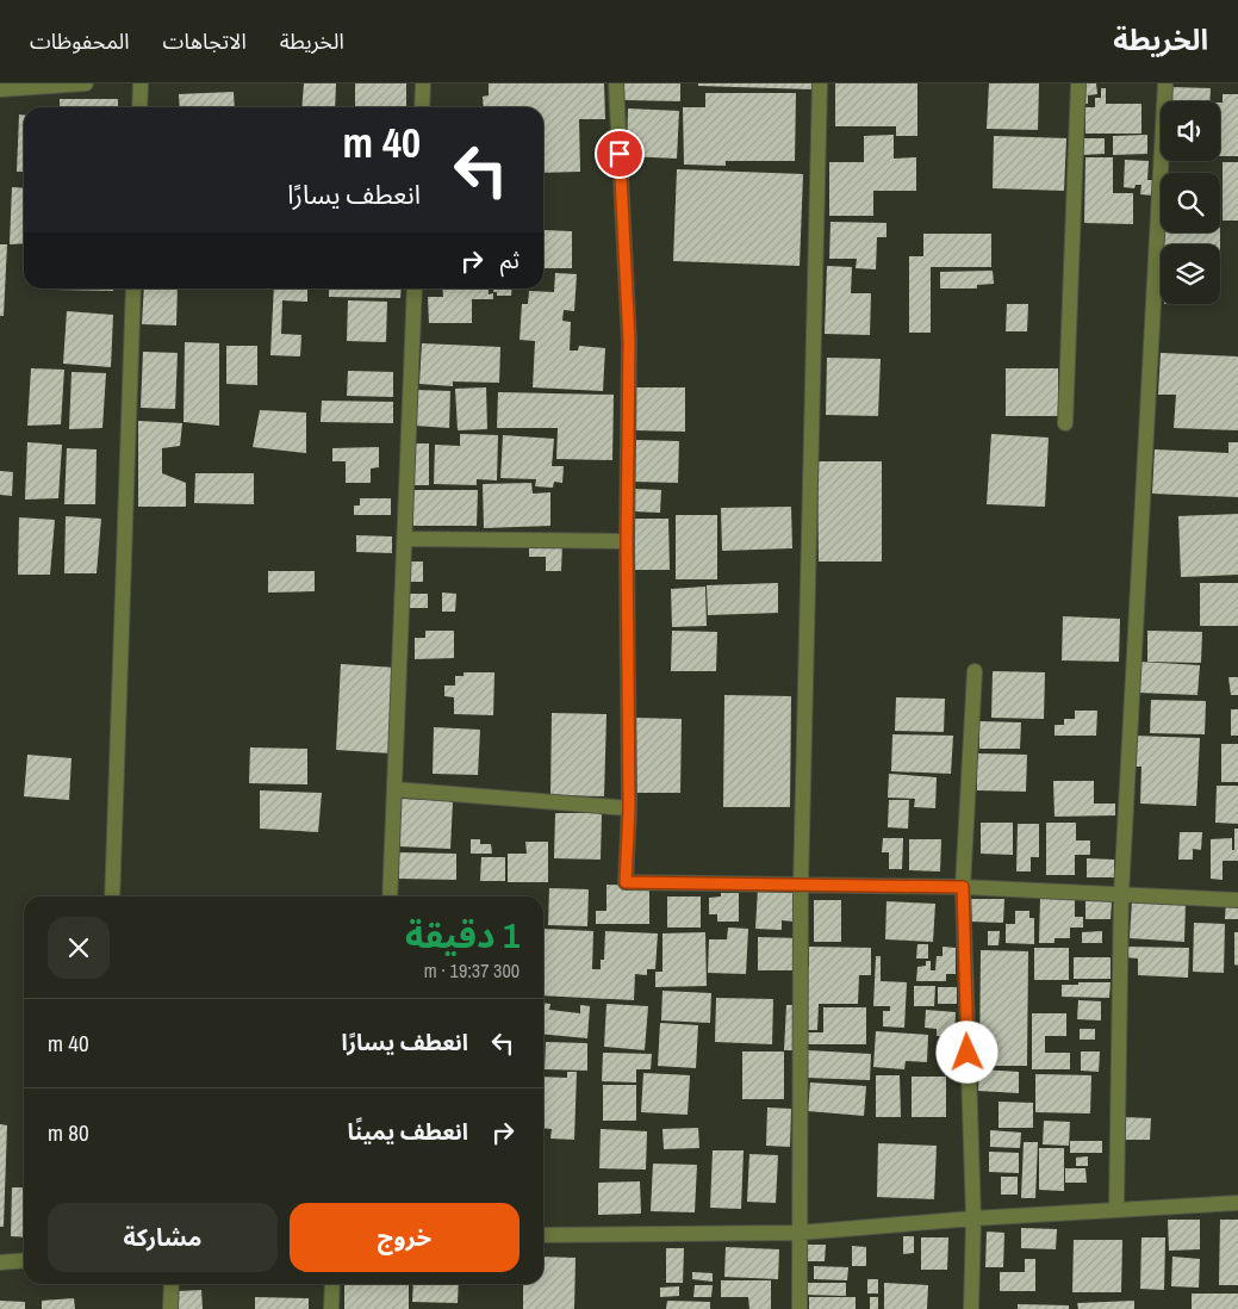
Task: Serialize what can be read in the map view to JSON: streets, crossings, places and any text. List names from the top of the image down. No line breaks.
{"page":{"header":"الخريطة","nav":["الخريطة","الاتجاهات","المحفوظات"],"turn":["40 m","انعطف يسارًا"],"then":"ثم","heading":["1 دقيقة","300 m · 19:37"],"list":[{"name":"انعطف يسارًا","value":"40 m"},{"name":"انعطف يمينًا","value":"80 m"}],"buttons":["خروج","مشاركة"]}}
